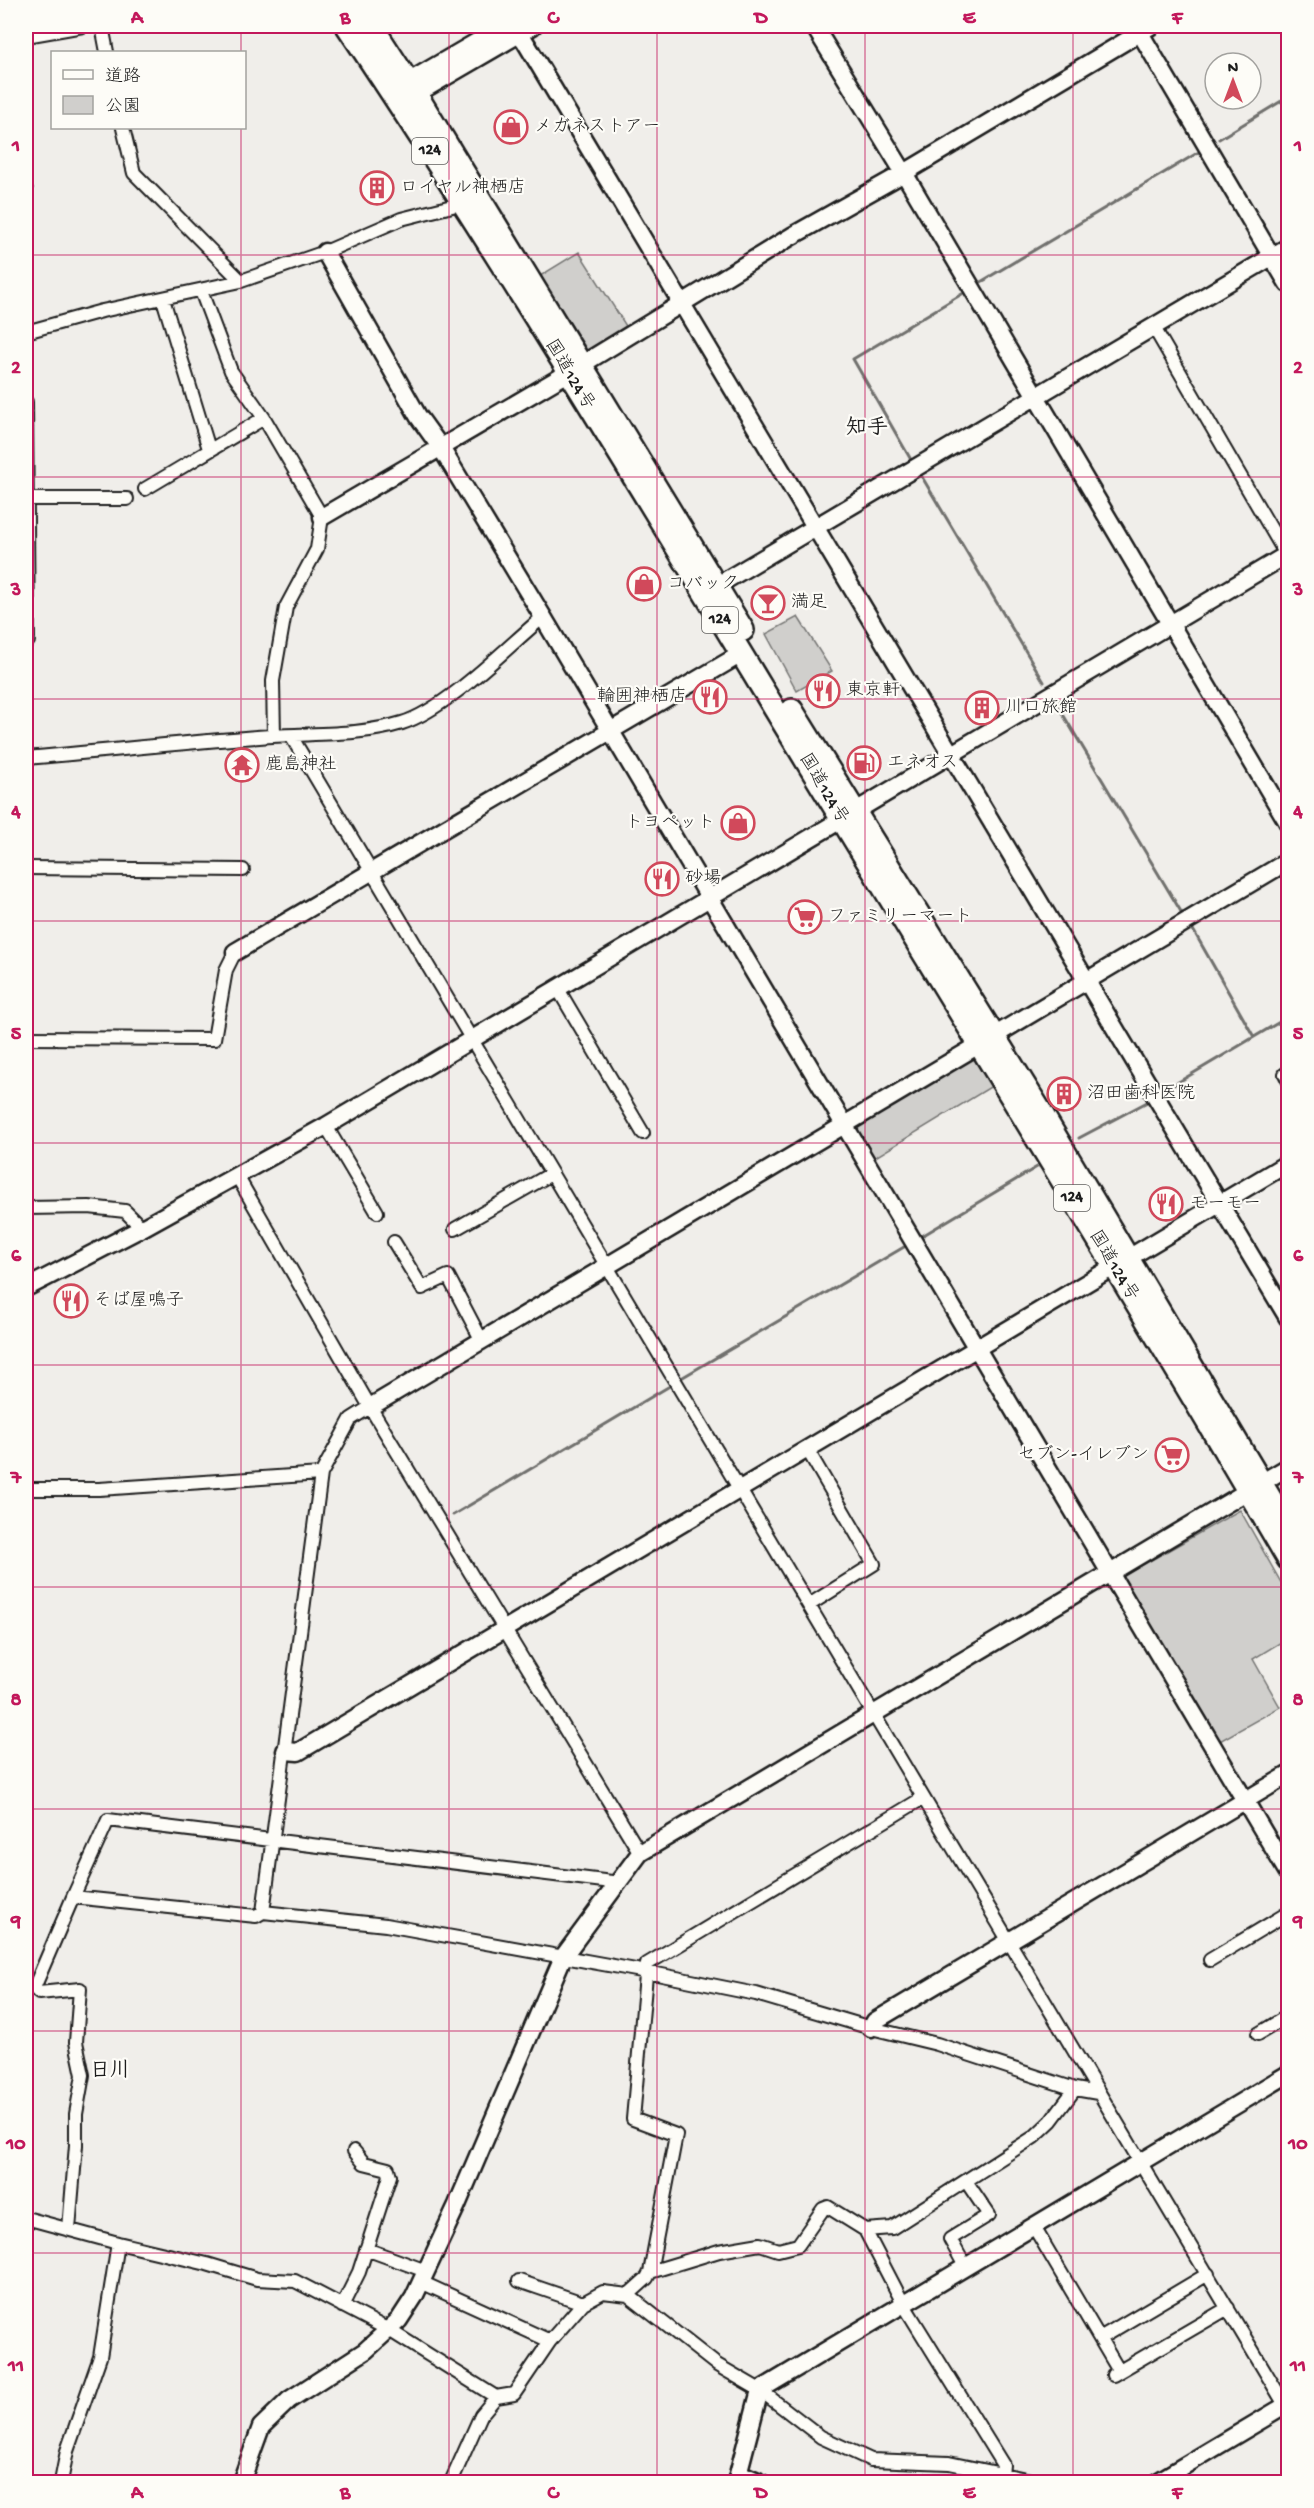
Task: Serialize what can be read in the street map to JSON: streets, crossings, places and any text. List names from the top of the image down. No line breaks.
{"streets":{"highway":["124","国道124号"]},"districts":["知手","日川"],"places":{"shop":["メガネストアー","コバック","トヨペット"],"building":["ロイヤル神栖店","川口旅館","沼田歯科医院"],"bar":["満足"],"restaurant":["東京軒","輪囲神栖店","砂場","モーモー","そば屋鳴子"],"fuel station":["エネオス"],"temple":["鹿島神社"],"supermarket":["ファミリーマート","セブン-イレブン"]},"legend":["道路","公園"],"north":"top","grid":{"columns":["A","B","C","D","E","F"],"rows":["1","2","3","4","5","6","7","8","9","10","11"]}}
